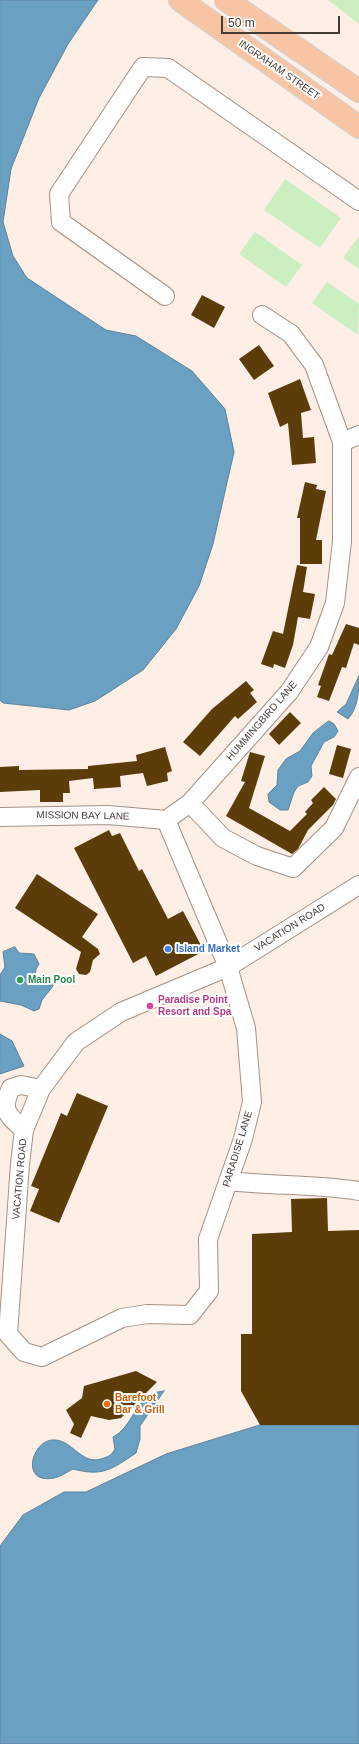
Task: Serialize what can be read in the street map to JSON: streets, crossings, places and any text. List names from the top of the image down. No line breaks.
{"streets":{"main road":["INGRAHAM STREET"],"street":["HUMMINGBIRD LANE","MISSION BAY LANE","VACATION ROAD","PARADISE LANE"]},"crossings":[["HUMMINGBIRD LANE","MISSION BAY LANE"],["HUMMINGBIRD LANE","PARADISE LANE"],["MISSION BAY LANE","PARADISE LANE"],["VACATION ROAD","PARADISE LANE"]],"places":["Island Market","Main Pool","Paradise Point Resort and Spa","Barefoot Bar & Grill"],"scale_bar":"50 m"}
